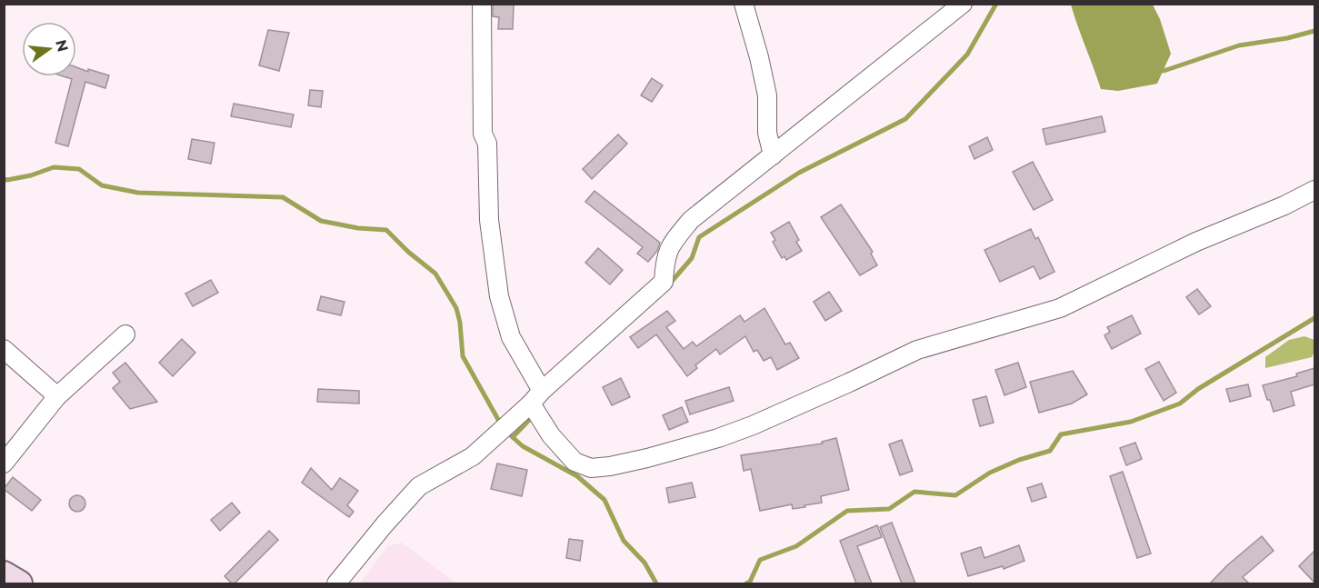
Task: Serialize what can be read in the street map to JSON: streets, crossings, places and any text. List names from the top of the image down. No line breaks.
{"north":"right"}
